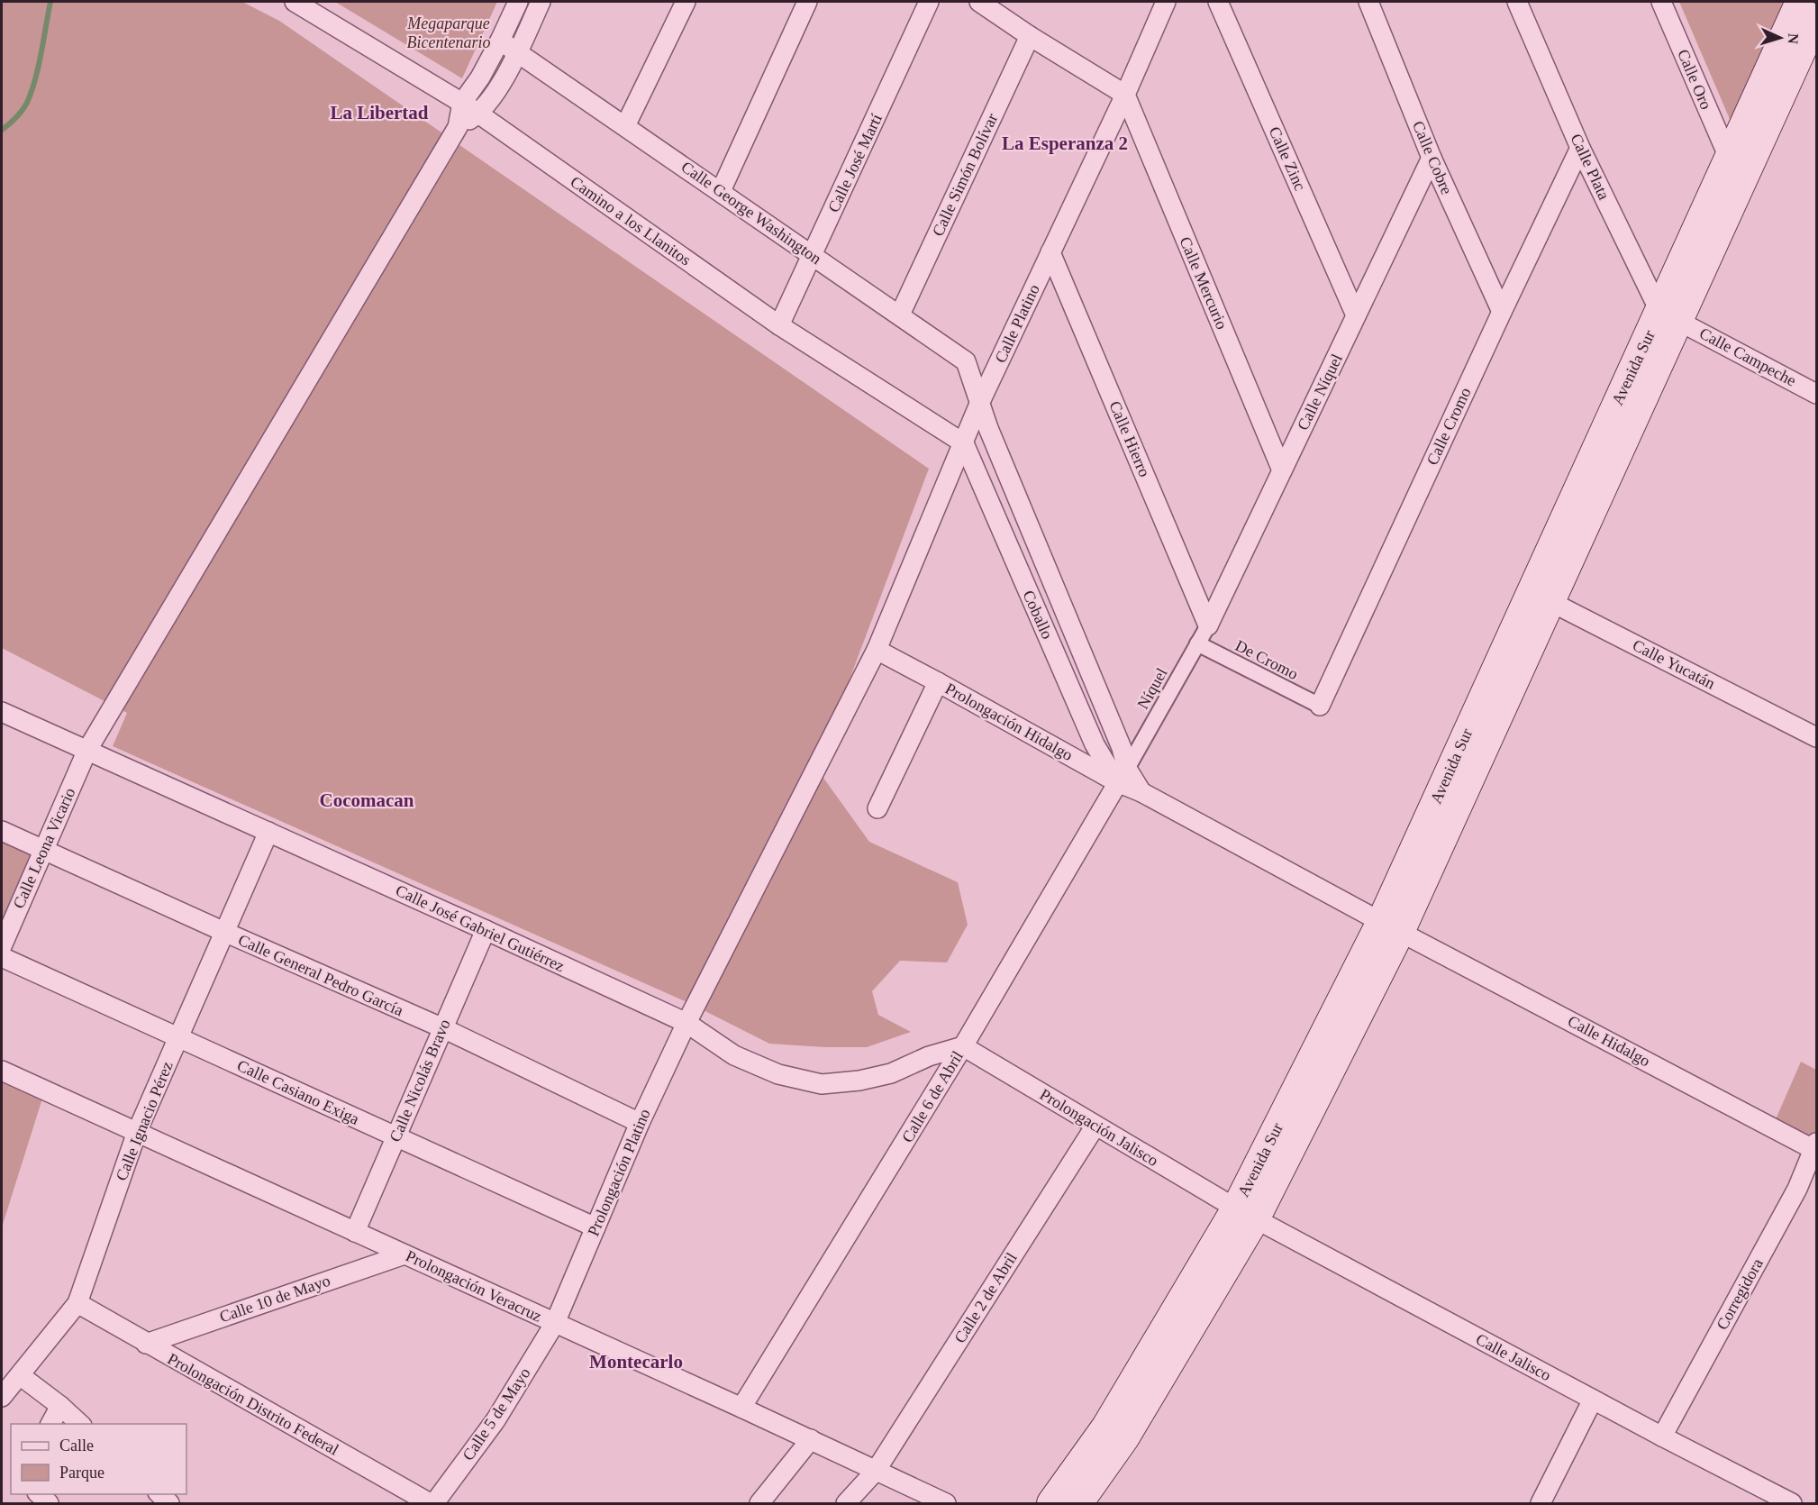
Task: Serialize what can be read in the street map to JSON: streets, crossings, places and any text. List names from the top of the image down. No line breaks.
{"streets":{"main road":["Avenida Sur"],"street":["Calle Oro","Calle Cobre","Calle Zinc","Calle José Martí","Calle Plata","Calle Simón Bolívar","Calle George Washington","Camino a los Llanitos","Calle Mercurio","Calle Platino","Calle Campeche","Calle Níquel","Calle Cromo","Calle Hierro","Coballo","De Cromo","Calle Yucatán","Níquel","Prolongación Hidalgo","Calle Leona Vicario","Calle José Gabriel Gutiérrez","Calle General Pedro García","Calle Hidalgo","Calle Nicolás Bravo","Calle Casiano Exiga","Calle 6 de Abril","Calle Ignacio Pérez","Prolongación Jalisco","Prolongación Platino","Prolongación Veracruz","Corregidora","Calle 2 de Abril","Calle 10 de Mayo","Calle Jalisco","Prolongación Distrito Federal","Calle 5 de Mayo"]},"crossings":[["Calle Oro","Avenida Sur"],["Calle Cobre","Calle Níquel"],["Calle Cobre","Calle Cromo"],["Calle Zinc","Calle Níquel"],["Calle José Martí","Calle George Washington"],["Calle José Martí","Camino a los Llanitos"],["Calle Plata","Calle Campeche"],["Calle Plata","Avenida Sur"],["Calle Plata","Calle Cromo"],["Calle Simón Bolívar","Calle George Washington"],["Calle George Washington","Calle Platino"],["Calle George Washington","Coballo"],["Camino a los Llanitos","Calle Platino"],["Camino a los Llanitos","Coballo"],["Calle Mercurio","Calle Platino"],["Calle Mercurio","Calle Níquel"],["Calle Platino","Calle Hierro"],["Calle Platino","Coballo"],["Calle Platino","Prolongación Hidalgo"],["Calle Platino","Prolongación Platino"],["Calle Campeche","Avenida Sur"],["Avenida Sur","Calle Yucatán"],["Avenida Sur","Prolongación Hidalgo"],["Avenida Sur","Calle Hidalgo"],["Avenida Sur","Prolongación Jalisco"],["Avenida Sur","Calle Jalisco"],["Calle Níquel","Calle Hierro"],["Calle Níquel","Níquel"],["Calle Cromo","De Cromo"],["Calle Hierro","Níquel"],["Coballo","Níquel"],["Coballo","Prolongación Hidalgo"],["Coballo","Calle 6 de Abril"],["De Cromo","Níquel"],["Níquel","Prolongación Hidalgo"],["Níquel","Calle 6 de Abril"],["Prolongación Hidalgo","Calle Hidalgo"],["Prolongación Hidalgo","Calle 6 de Abril"],["Prolongación Hidalgo","Prolongación Platino"],["Calle Leona Vicario","Calle José Gabriel Gutiérrez"],["Calle Leona Vicario","Calle General Pedro García"],["Calle José Gabriel Gutiérrez","Calle Nicolás Bravo"],["Calle José Gabriel Gutiérrez","Calle 6 de Abril"],["Calle José Gabriel Gutiérrez","Calle Ignacio Pérez"],["Calle José Gabriel Gutiérrez","Prolongación Jalisco"],["Calle José Gabriel Gutiérrez","Prolongación Platino"],["Calle General Pedro García","Calle Nicolás Bravo"],["Calle General Pedro García","Calle Ignacio Pérez"],["Calle General Pedro García","Prolongación Platino"],["Calle Hidalgo","Corregidora"],["Calle Nicolás Bravo","Calle Casiano Exiga"],["Calle Nicolás Bravo","Prolongación Veracruz"],["Calle Casiano Exiga","Calle Ignacio Pérez"],["Calle Casiano Exiga","Prolongación Platino"],["Calle 6 de Abril","Prolongación Jalisco"],["Calle 6 de Abril","Prolongación Veracruz"],["Calle Ignacio Pérez","Prolongación Veracruz"],["Calle Ignacio Pérez","Prolongación Distrito Federal"],["Prolongación Jalisco","Calle 2 de Abril"],["Prolongación Jalisco","Calle Jalisco"],["Prolongación Platino","Prolongación Veracruz"],["Prolongación Platino","Calle 5 de Mayo"],["Prolongación Veracruz","Calle 2 de Abril"],["Prolongación Veracruz","Calle 10 de Mayo"],["Prolongación Veracruz","Calle 5 de Mayo"],["Corregidora","Calle Jalisco"],["Calle 10 de Mayo","Prolongación Distrito Federal"],["Prolongación Distrito Federal","Calle 5 de Mayo"]],"districts":["La Libertad","La Esperanza 2","Cocomacan","Montecarlo"],"parks":["Megaparque Bicentenario"],"legend":["Calle","Parque"],"north":"right"}
